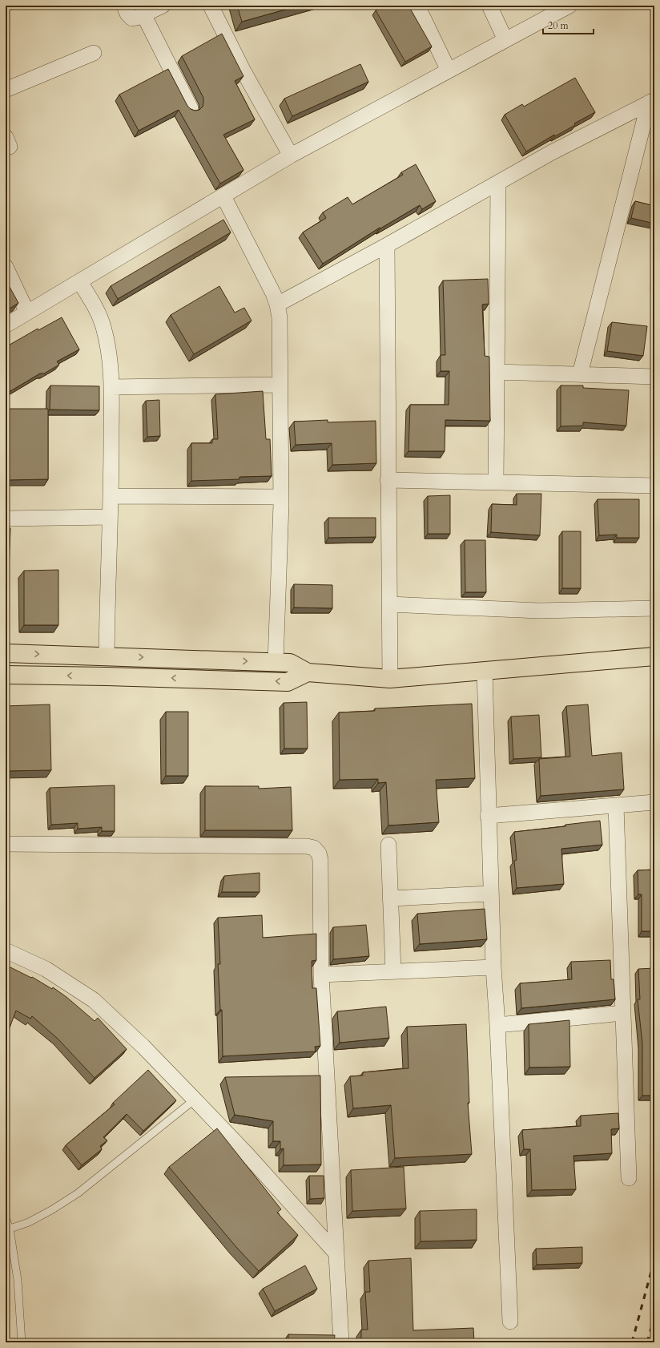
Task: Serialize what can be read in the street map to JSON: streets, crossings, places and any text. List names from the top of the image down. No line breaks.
{"scale_bar":"20 m"}
